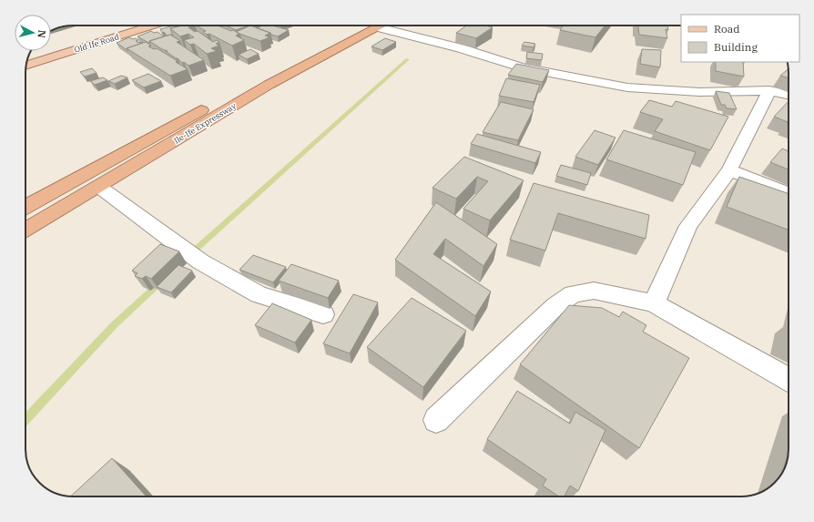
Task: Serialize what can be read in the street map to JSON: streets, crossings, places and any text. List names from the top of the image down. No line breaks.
{"streets":{"highway":["Ile-Ife Expressway"],"main road":["Old Ife Road"]},"legend":["Road","Building"],"north":"right"}
